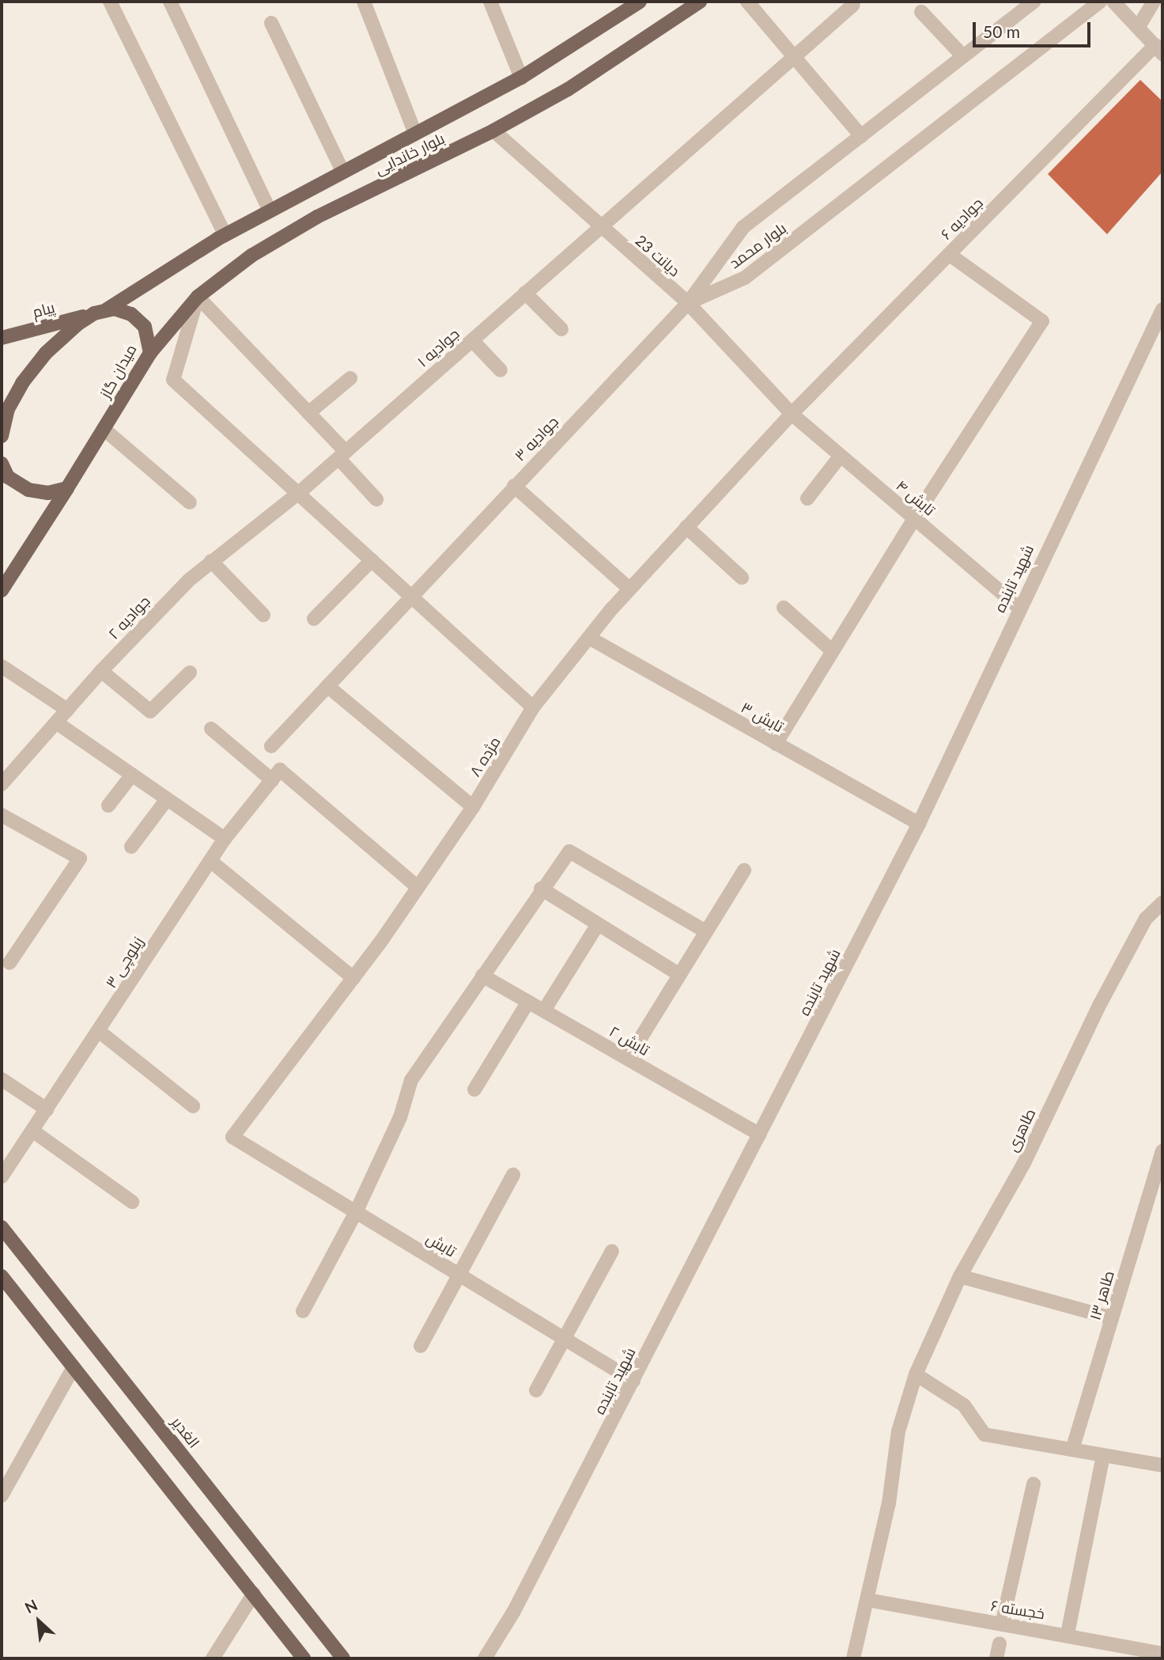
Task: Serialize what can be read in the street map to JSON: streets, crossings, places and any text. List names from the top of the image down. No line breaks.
{"streets":{"main road":["بلوار خاندایی","پیام","میدان گاز","الغدیر"],"street":["جوادیه ۶","بلوار محمد","دیانت 23","جوادیه ۱","جوادیه ۳","تابش ۴","شهید تابنده","جوادیه ۲","تابش ۳","مژده ۸","زیلوچی ۳","تابش ۲","طاهری","تابش","طاهر ۱۳","خجسته ۶"]},"crossings":[["بلوار خاندایی","دیانت 23"],["بلوار خاندایی","پیام"],["بلوار خاندایی","میدان گاز"],["جوادیه ۶","دیانت 23"],["جوادیه ۶","تابش ۴"],["جوادیه ۶","مژده ۸"],["بلوار محمد","دیانت 23"],["بلوار محمد","جوادیه ۳"],["دیانت 23","جوادیه ۱"],["دیانت 23","جوادیه ۳"],["دیانت 23","تابش ۴"],["دیانت 23","مژده ۸"],["پیام","میدان گاز"],["جوادیه ۱","جوادیه ۲"],["تابش ۴","شهید تابنده"],["تابش ۴","مژده ۸"],["شهید تابنده","تابش ۳"],["شهید تابنده","تابش ۲"],["شهید تابنده","تابش"],["تابش ۳","مژده ۸"],["مژده ۸","تابش"],["طاهری","خجسته ۶"]],"scale_bar":"50 m","north":"top left"}
